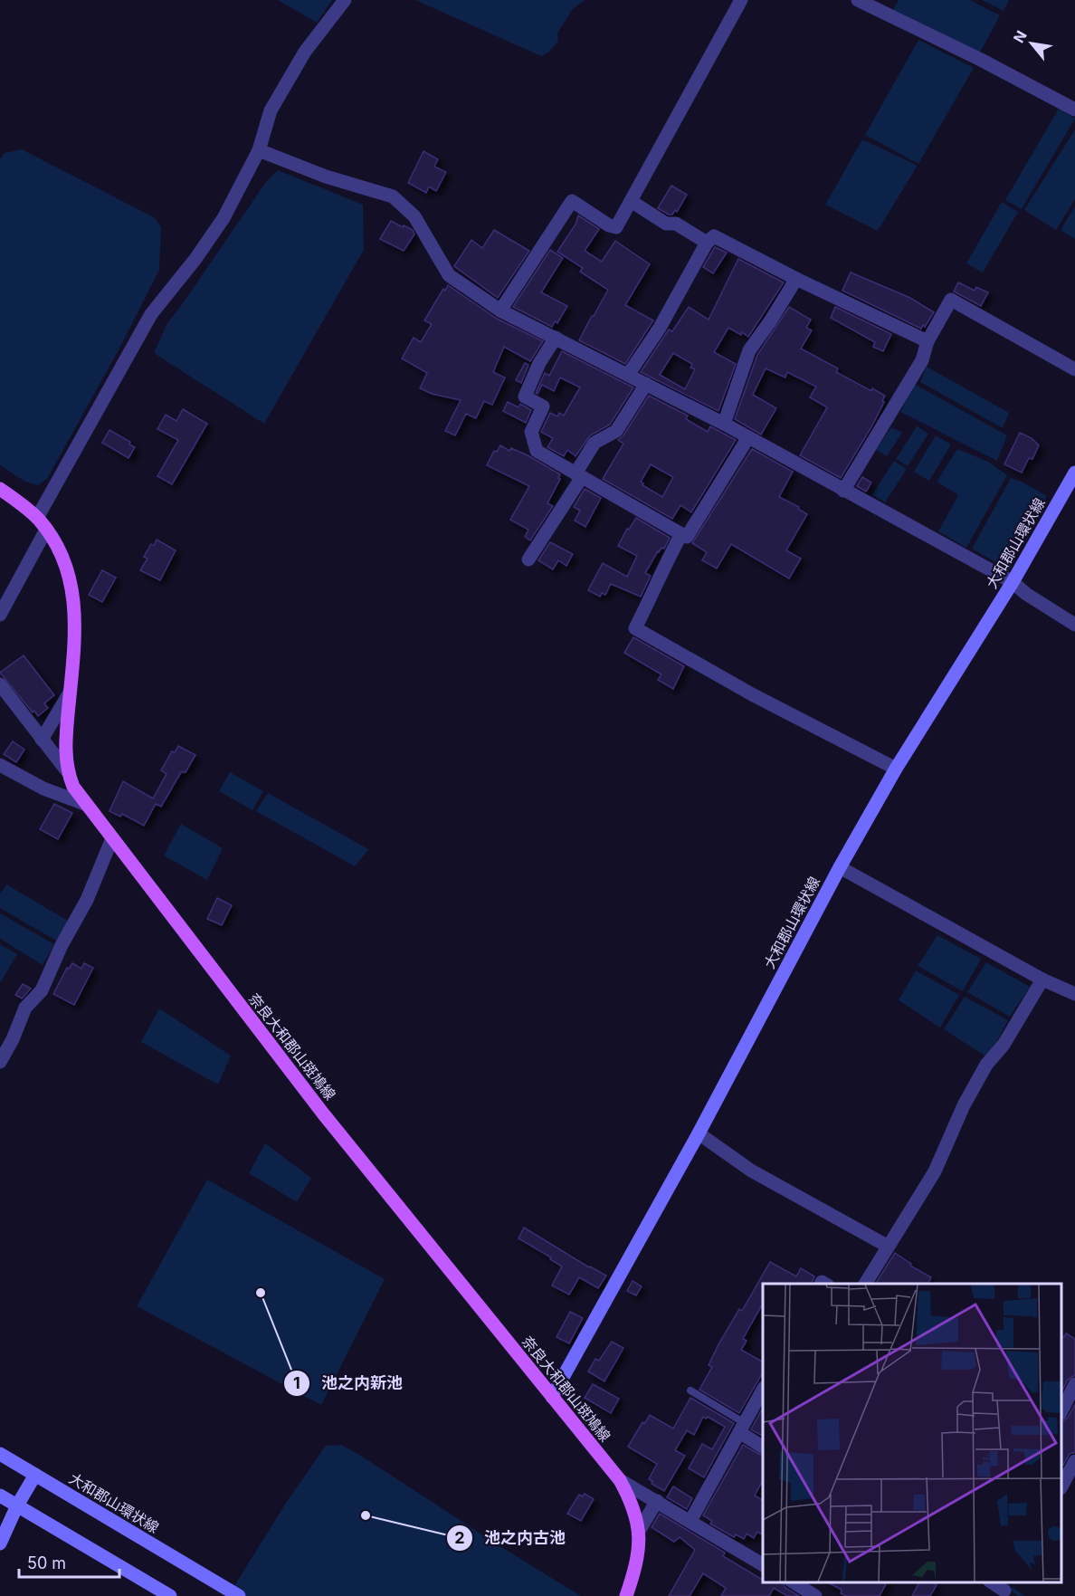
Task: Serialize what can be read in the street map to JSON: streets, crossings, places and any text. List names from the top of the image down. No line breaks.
{"streets":{"main road":["大和郡山環状線","奈良大和郡山斑鳩線"]},"crossings":[["大和郡山環状線","奈良大和郡山斑鳩線"]],"places":["池之内新池","池之内古池"],"scale_bar":"50 m","north":"top left"}
